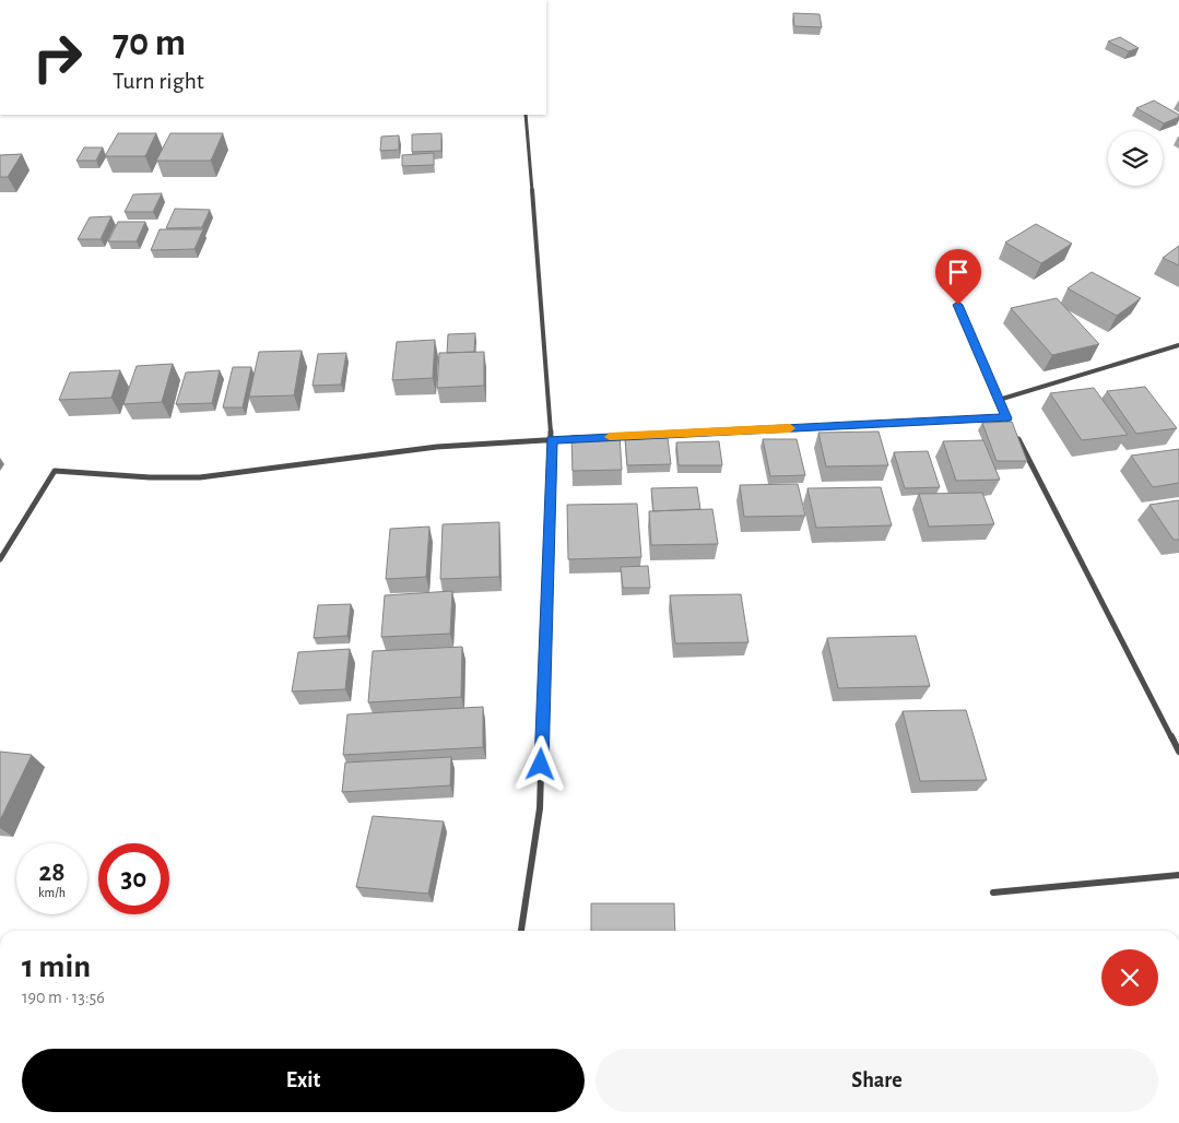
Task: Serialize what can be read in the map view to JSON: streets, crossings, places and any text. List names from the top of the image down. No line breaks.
{"page":{"turn":["70 m","Turn right"],"speed":"28 km/h","limit":"30","heading":["1 min","190 m · 13:56"],"buttons":["Exit","Share"]}}
